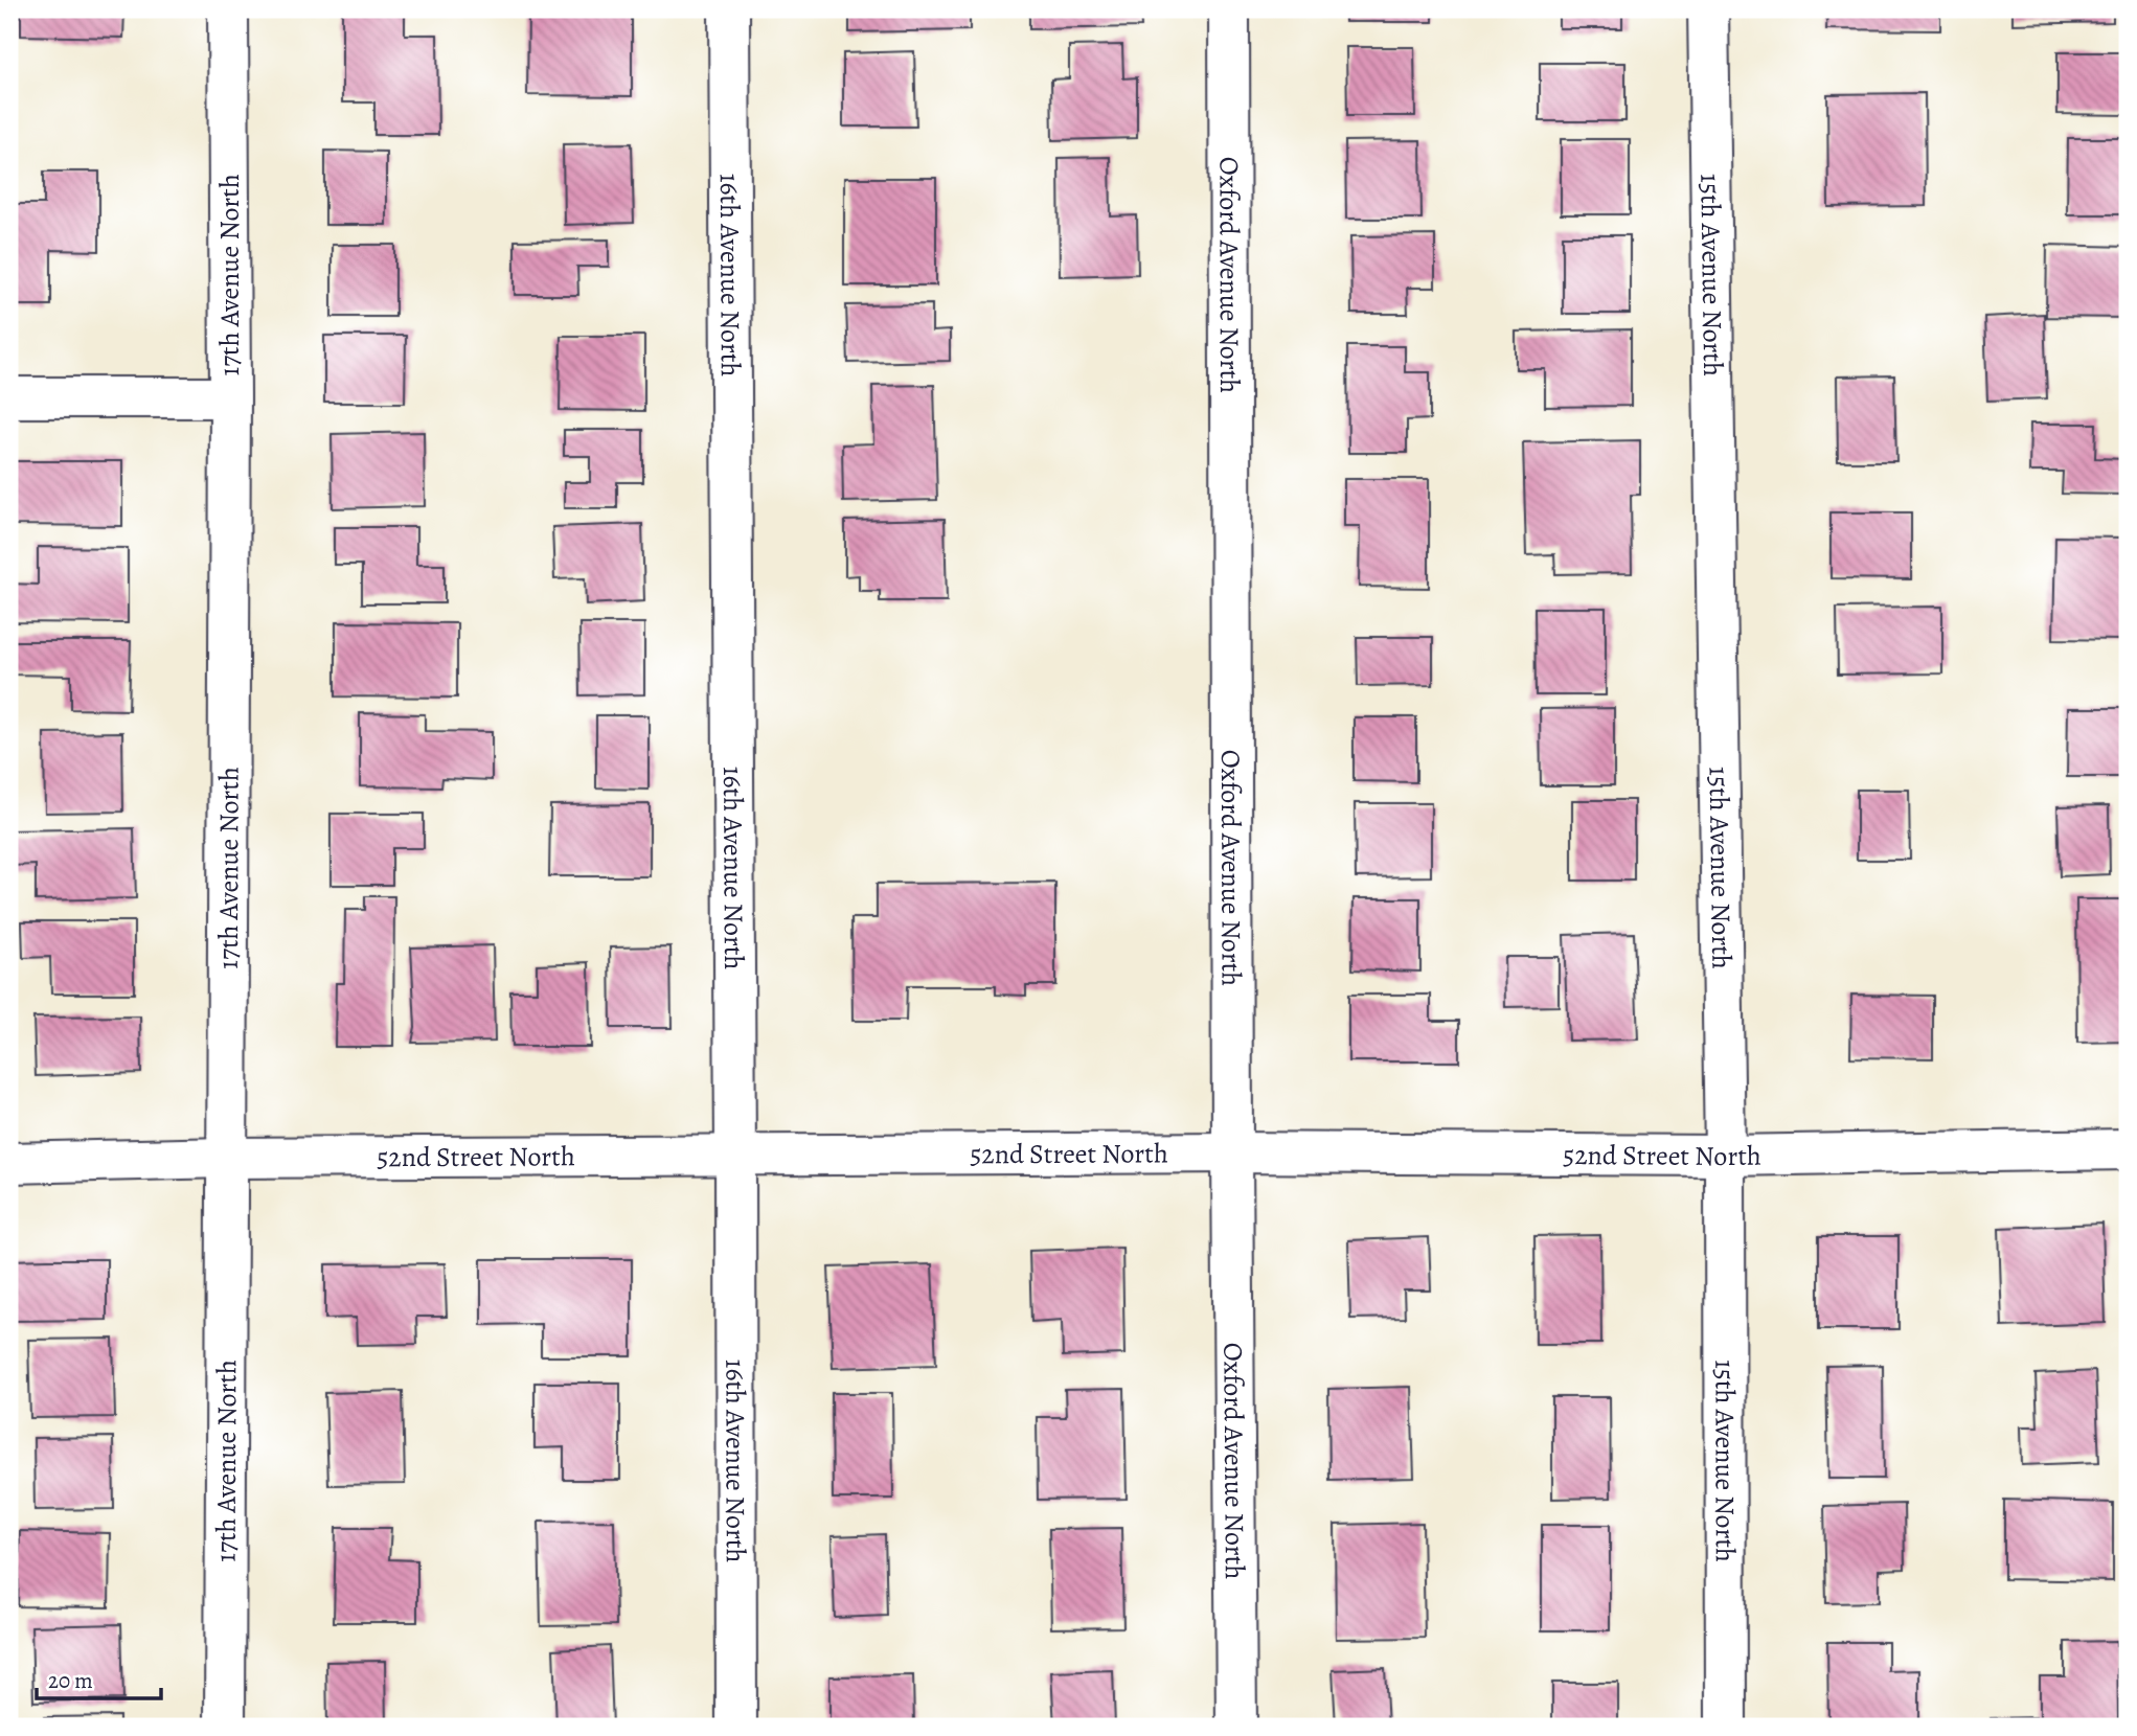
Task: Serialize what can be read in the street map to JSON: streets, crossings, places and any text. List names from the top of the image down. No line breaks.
{"streets":{"street":["17th Avenue North","16th Avenue North","Oxford Avenue North","15th Avenue North","52nd Street North"]},"crossings":[["17th Avenue North","52nd Street North"],["16th Avenue North","52nd Street North"],["Oxford Avenue North","52nd Street North"],["15th Avenue North","52nd Street North"]],"scale_bar":"20 m"}
